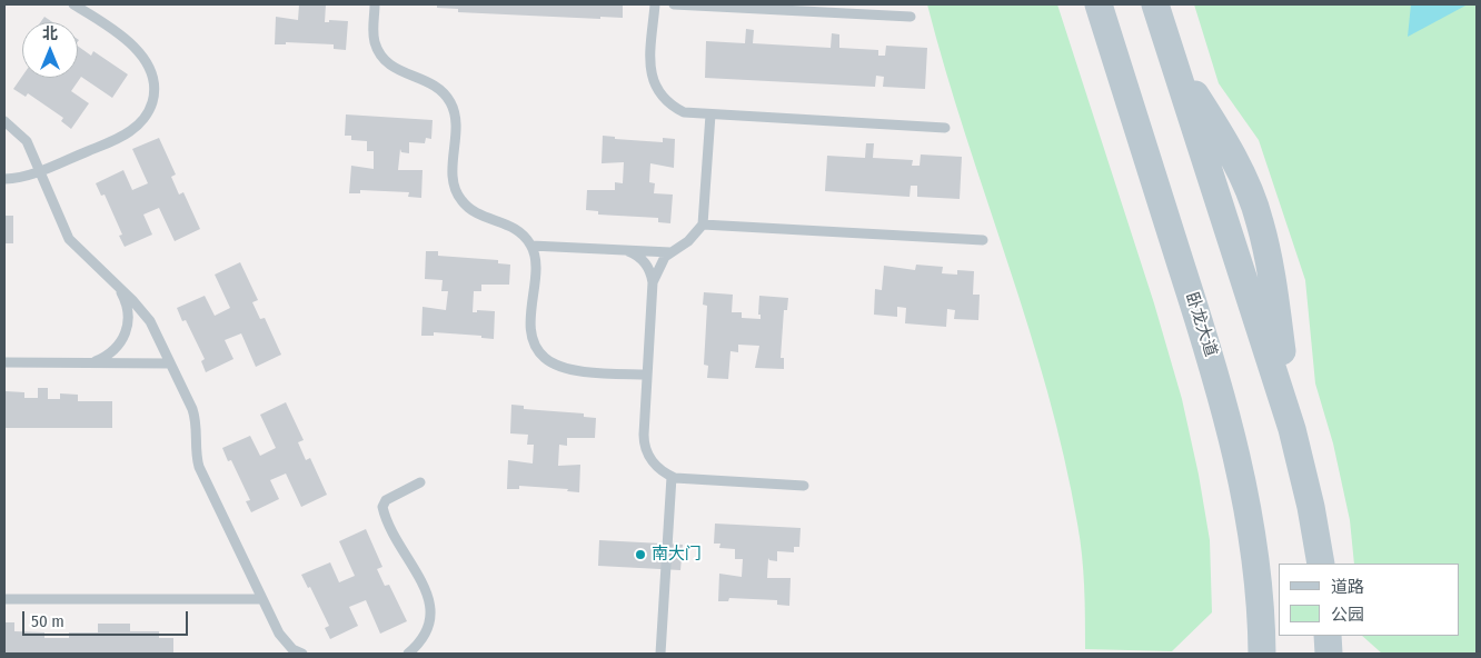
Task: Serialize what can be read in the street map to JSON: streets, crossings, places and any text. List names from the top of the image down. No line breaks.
{"streets":{"main road":["卧龙大道"]},"places":["南大门"],"legend":["道路","公园"],"scale_bar":"50 m","north":"top"}
